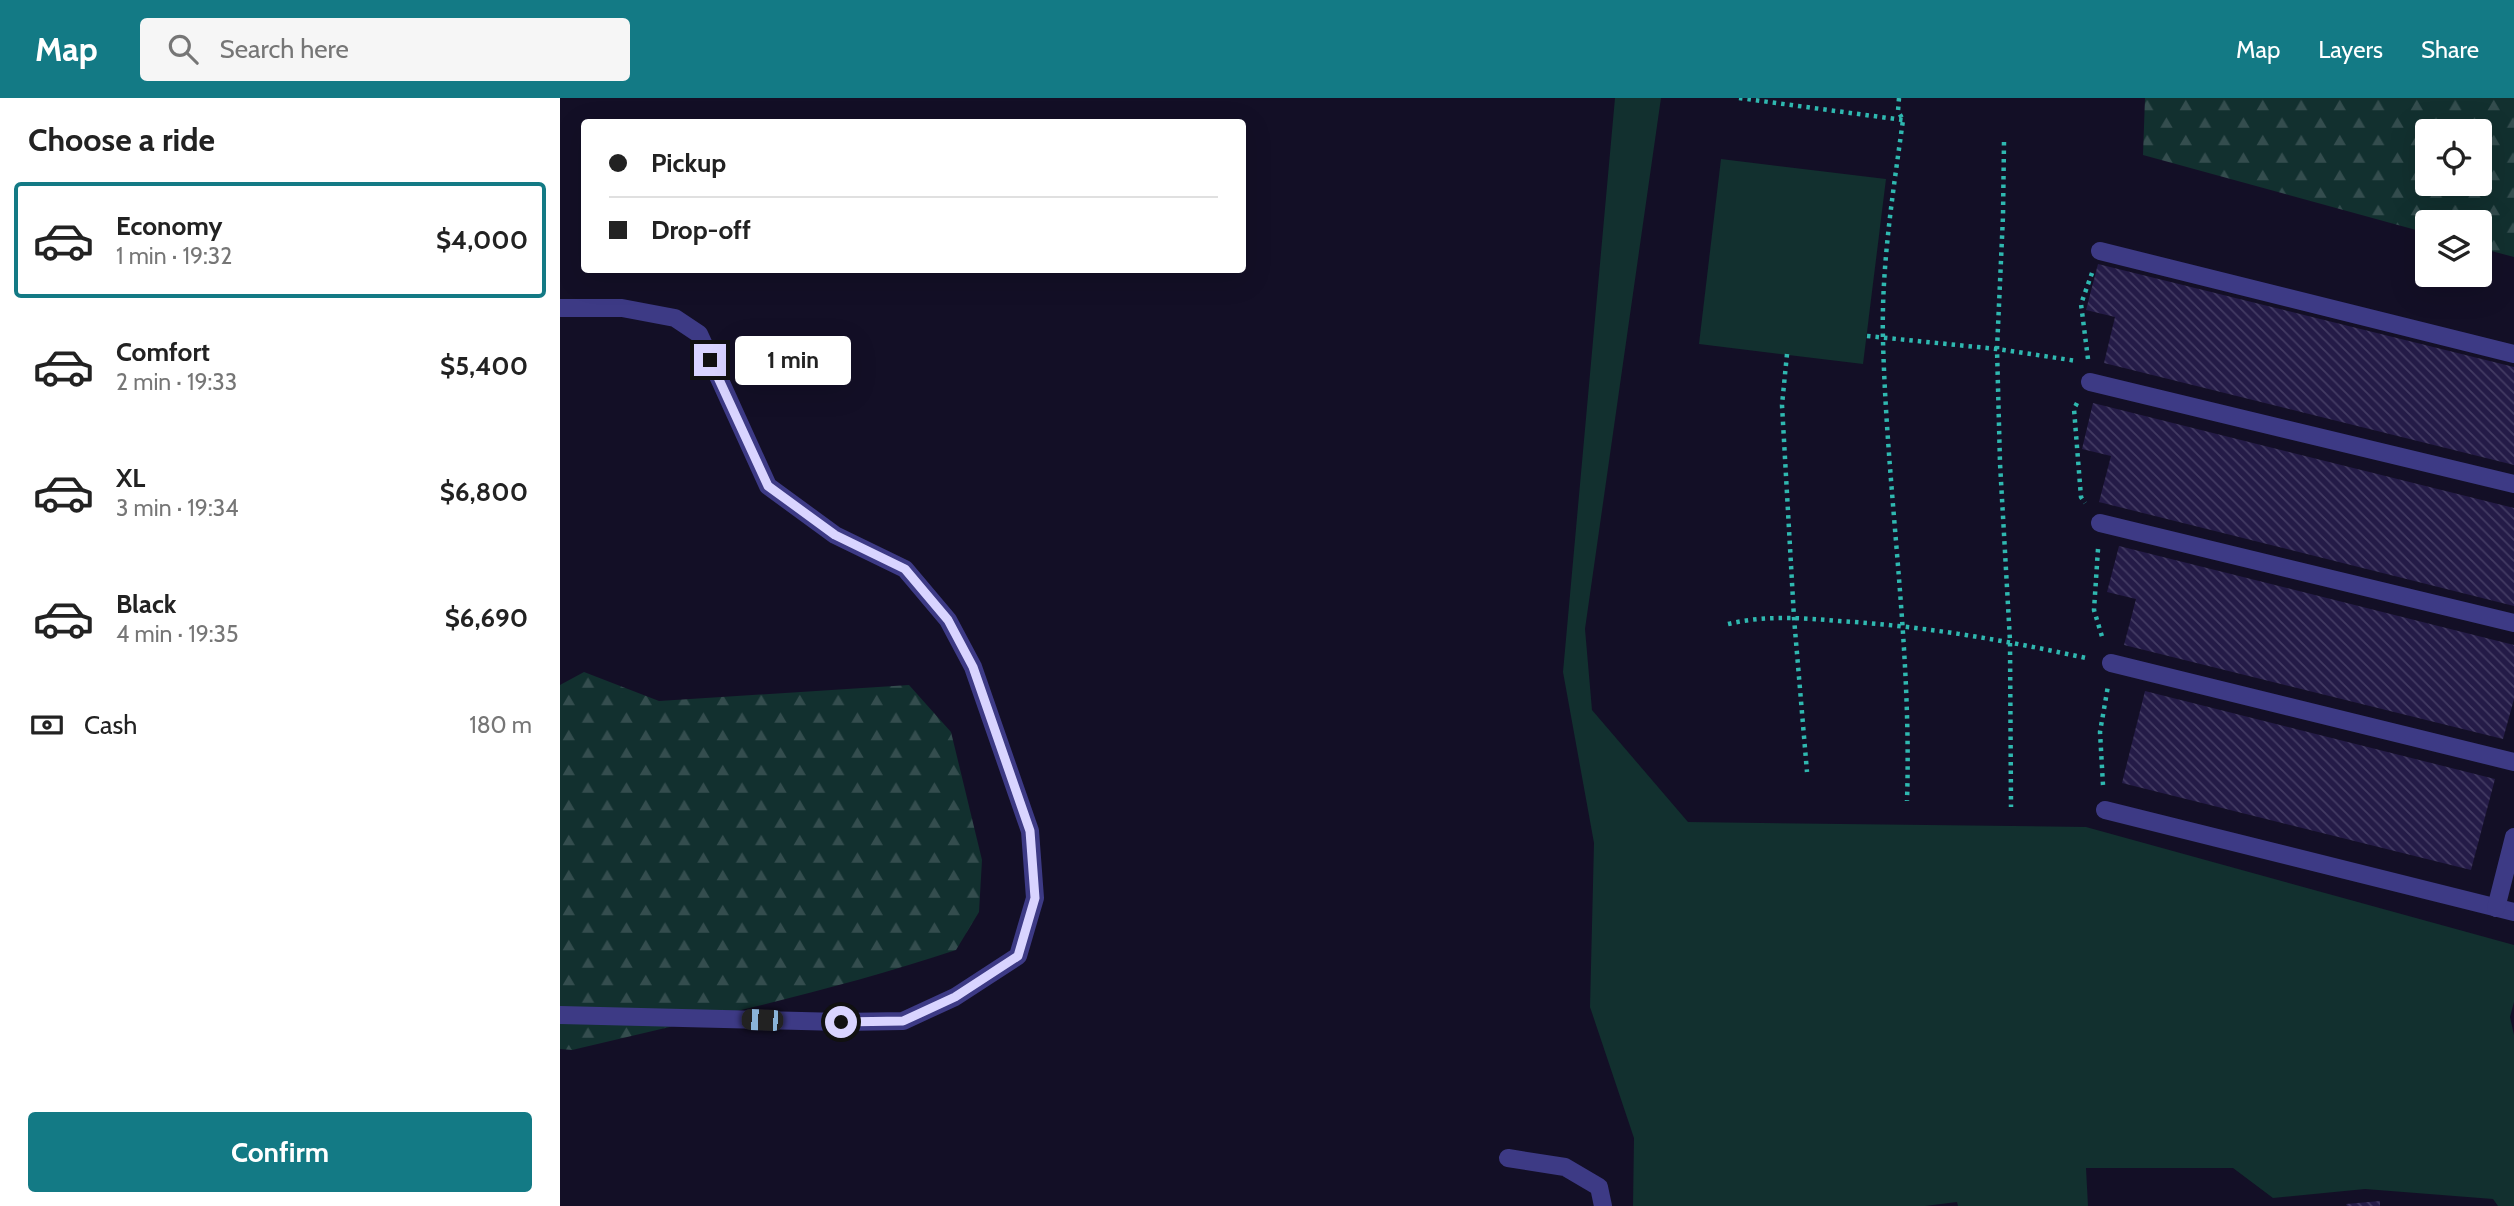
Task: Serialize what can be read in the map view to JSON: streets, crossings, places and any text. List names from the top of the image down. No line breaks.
{"page":{"header":"Map","search":"Search here","nav":["Map","Layers","Share"],"heading":"Choose a ride","banner":["Pickup","Drop-off"],"list":[{"name":"Economy","note":"1 min · 19:32","value":"$4,000"},{"name":"Comfort","note":"2 min · 19:33","value":"$5,400"},{"name":"XL","note":"3 min · 19:34","value":"$6,800"},{"name":"Black","note":"4 min · 19:35","value":"$6,690"}],"bubble":"1 min","pay":["Cash","180 m"],"buttons":"Confirm"}}
